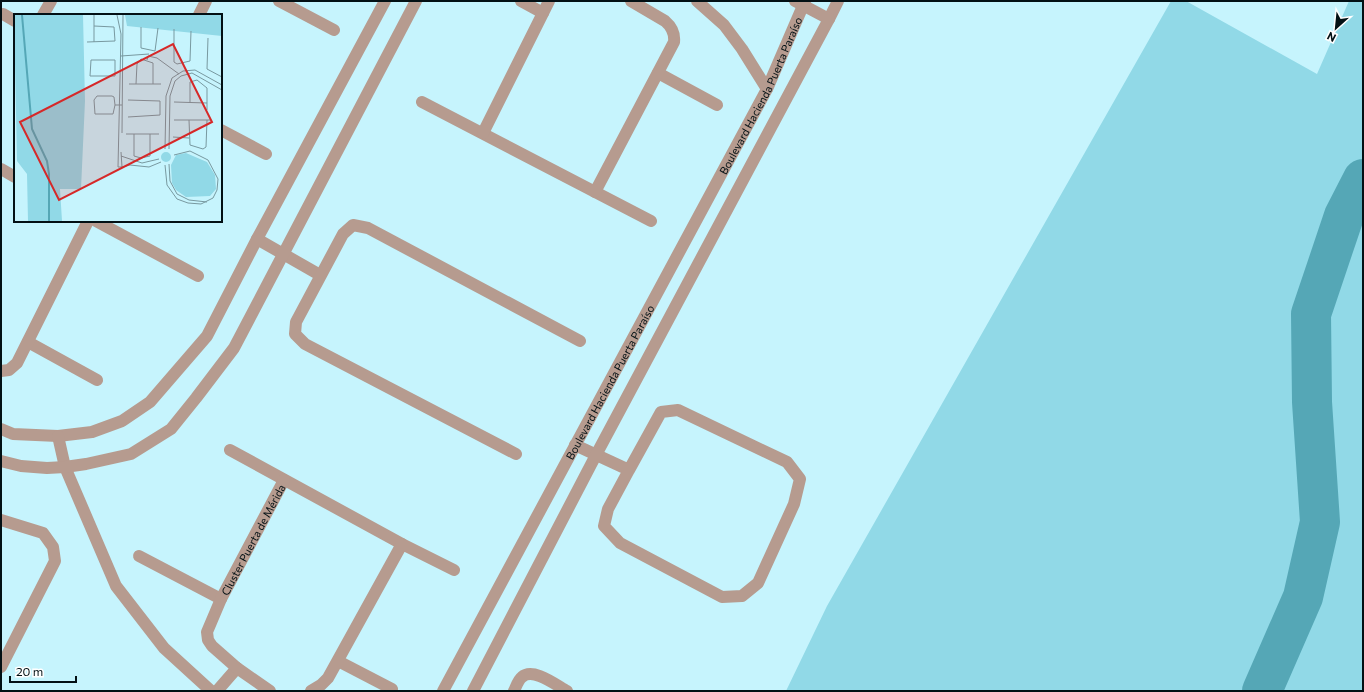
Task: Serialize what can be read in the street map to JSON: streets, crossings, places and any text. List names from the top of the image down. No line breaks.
{"streets":{"street":["Boulevard Hacienda Puerta Paraíso","Cluster Puerta de Mérida"]},"scale_bar":"20 m","north":"bottom left"}
